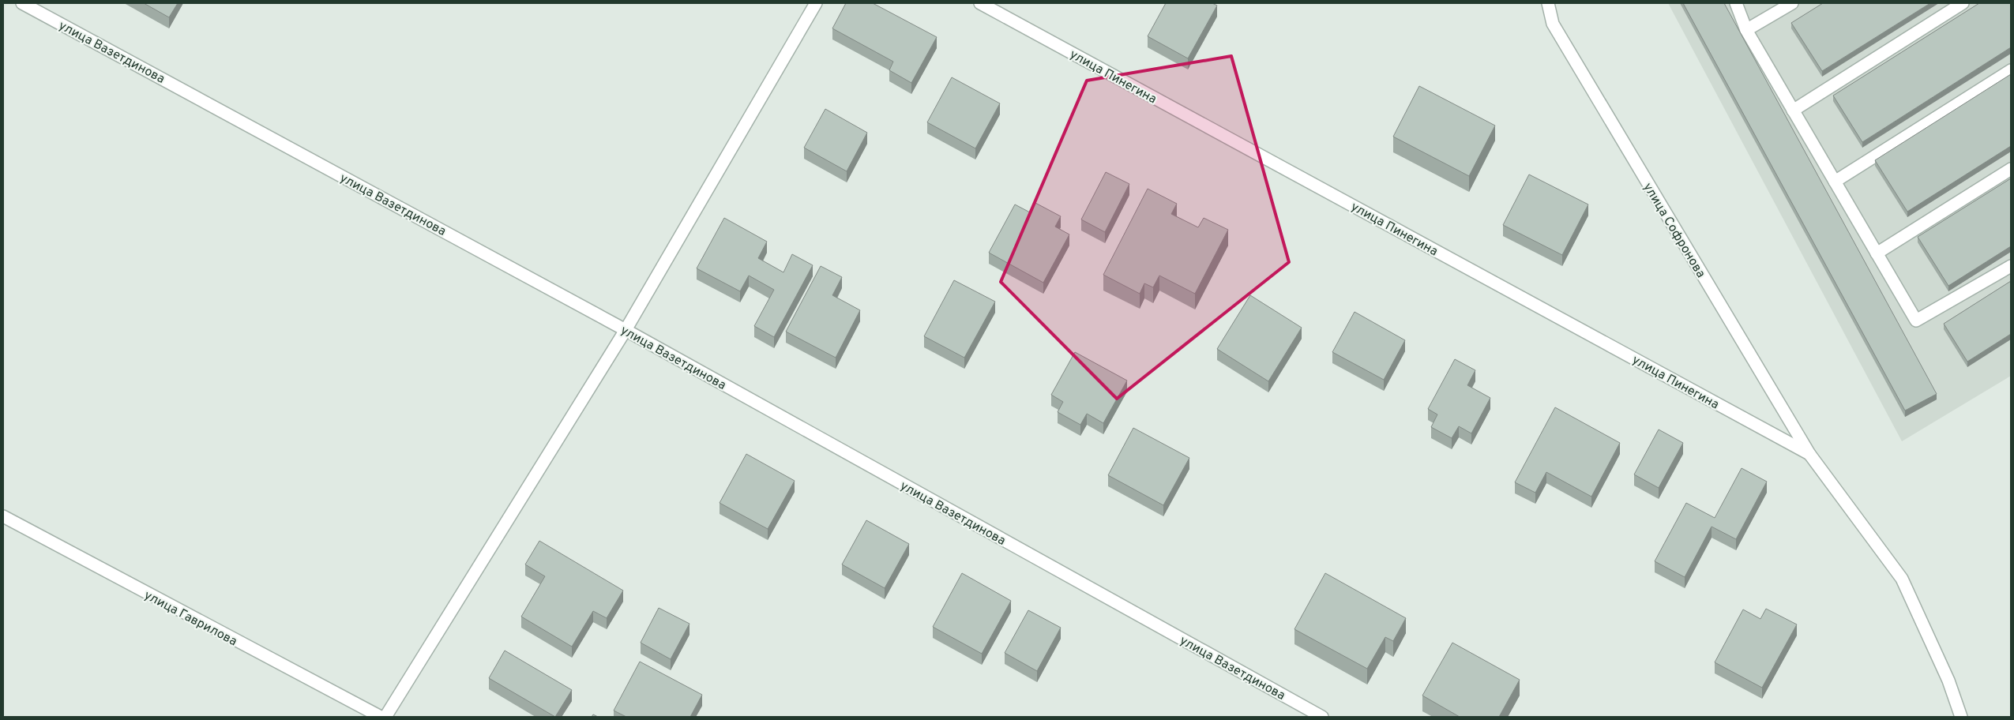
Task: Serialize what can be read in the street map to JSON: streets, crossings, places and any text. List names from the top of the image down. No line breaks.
{"streets":{"street":["улица Вазетдинова","улица Пинегина","улица Софронова","улица Гаврилова"]},"crossings":[["улица Пинегина","улица Софронова"]]}
